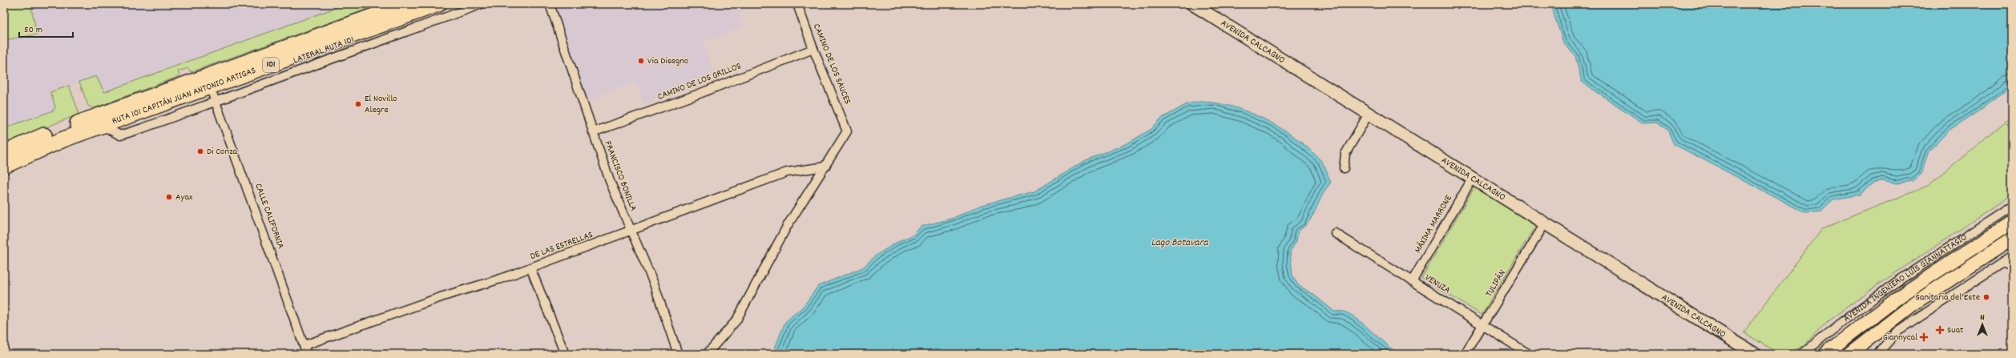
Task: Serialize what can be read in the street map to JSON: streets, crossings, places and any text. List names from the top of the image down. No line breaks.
{"streets":{"highway":["101","RUTA 101 CAPITÁN JUAN ANTONIO ARTIGAS"],"main road":["AVENIDA INGENIERO LUIS GIANNATTASIO"],"street":["AVENIDA CALCAGNO","LATERAL RUTA 101","CAMINO DE LOS SAUCES","CAMINO DE LOS GRILLOS","FRANCISCO BONILLA","CALLE CALIFORNIA","MÁXIMA MARRONE","DE LAS ESTRELLAS","TULIPÁN","VENUZA"]},"crossings":[["AVENIDA CALCAGNO","MÁXIMA MARRONE"],["AVENIDA CALCAGNO","TULIPÁN"],["LATERAL RUTA 101","RUTA 101 CAPITÁN JUAN ANTONIO ARTIGAS"],["LATERAL RUTA 101","CALLE CALIFORNIA"],["CAMINO DE LOS SAUCES","CAMINO DE LOS GRILLOS"],["CAMINO DE LOS SAUCES","DE LAS ESTRELLAS"],["CAMINO DE LOS GRILLOS","FRANCISCO BONILLA"],["RUTA 101 CAPITÁN JUAN ANTONIO ARTIGAS","CALLE CALIFORNIA"],["FRANCISCO BONILLA","DE LAS ESTRELLAS"],["CALLE CALIFORNIA","DE LAS ESTRELLAS"],["MÁXIMA MARRONE","VENUZA"],["TULIPÁN","VENUZA"]],"water":["Lago Botavara"],"places":{"other":["Via Disegno","El Novillo Alegre","Di Conza","Ayax","Sanitaria del Este"],"health":["Suat","Giannycal"]},"scale_bar":"50 m","north":"top"}
